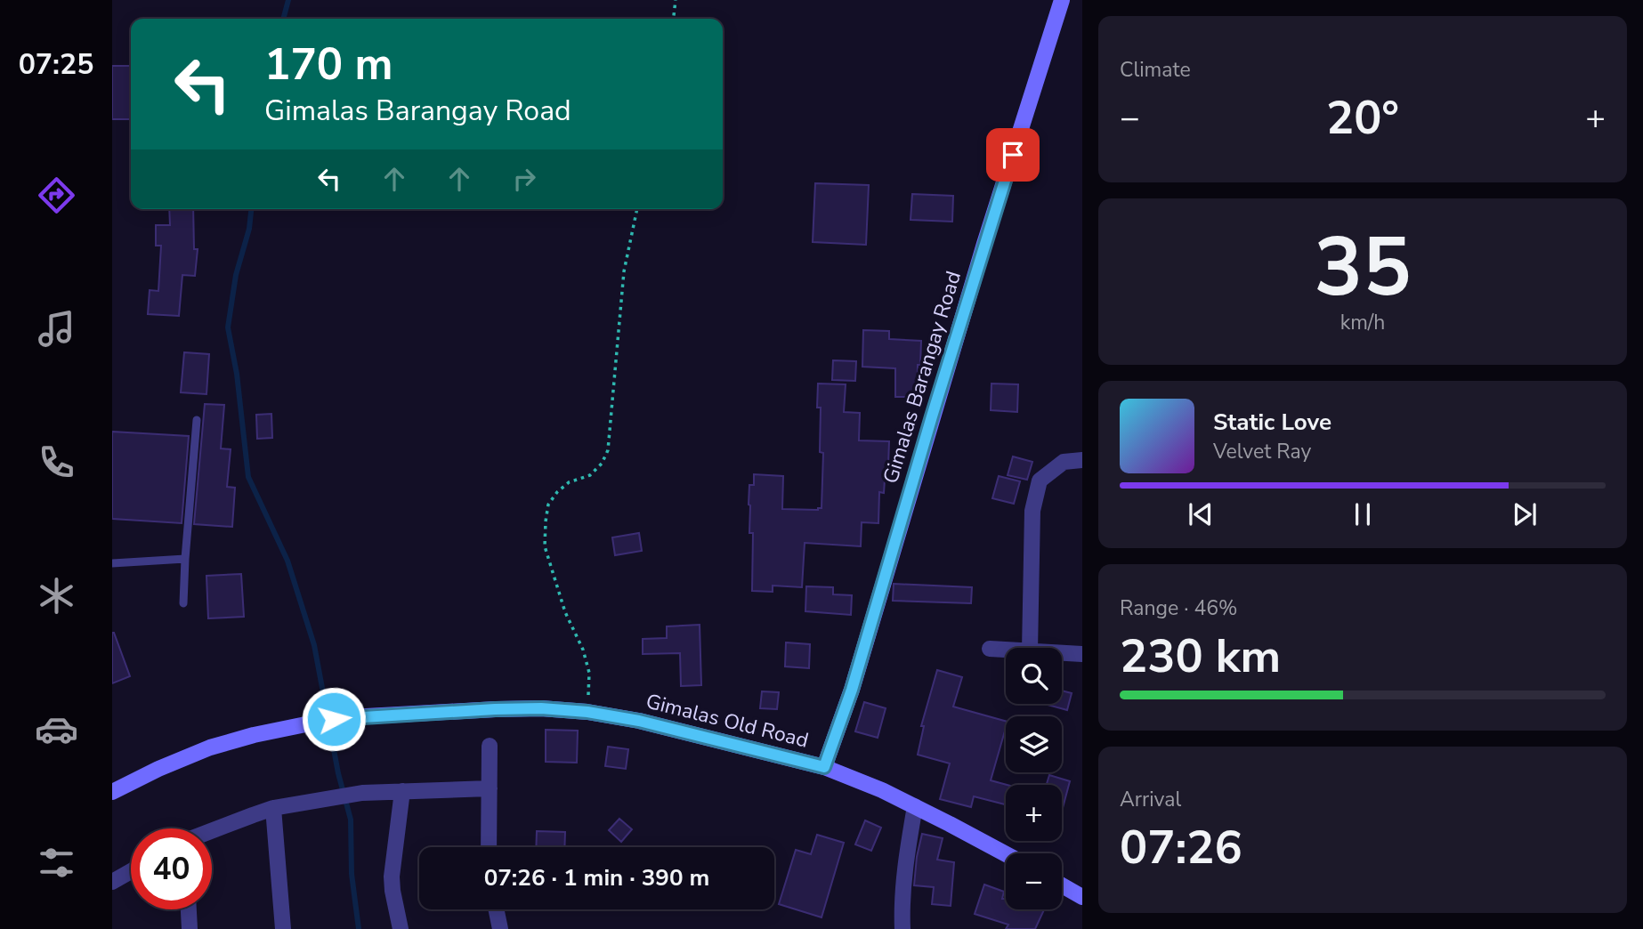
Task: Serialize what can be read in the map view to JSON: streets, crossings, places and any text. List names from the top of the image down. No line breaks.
{"streets":{"street":["Gimalas Barangay Road","Gimalas Old Road"]},"crossings":[["Gimalas Barangay Road","Gimalas Old Road"]],"page":{"tabs":"07:25","tile":["Climate",["35","km/h"],["Range · 46%","230 km"],["Arrival","07:26"]],"turn":["170 m","Gimalas Barangay Road"],"heat":["−","20°","+"],"song":["Static Love","Velvet Ray"],"map_buttons":["+","−"],"limit":"40","trip":"07:26 · 1 min · 390 m"}}
